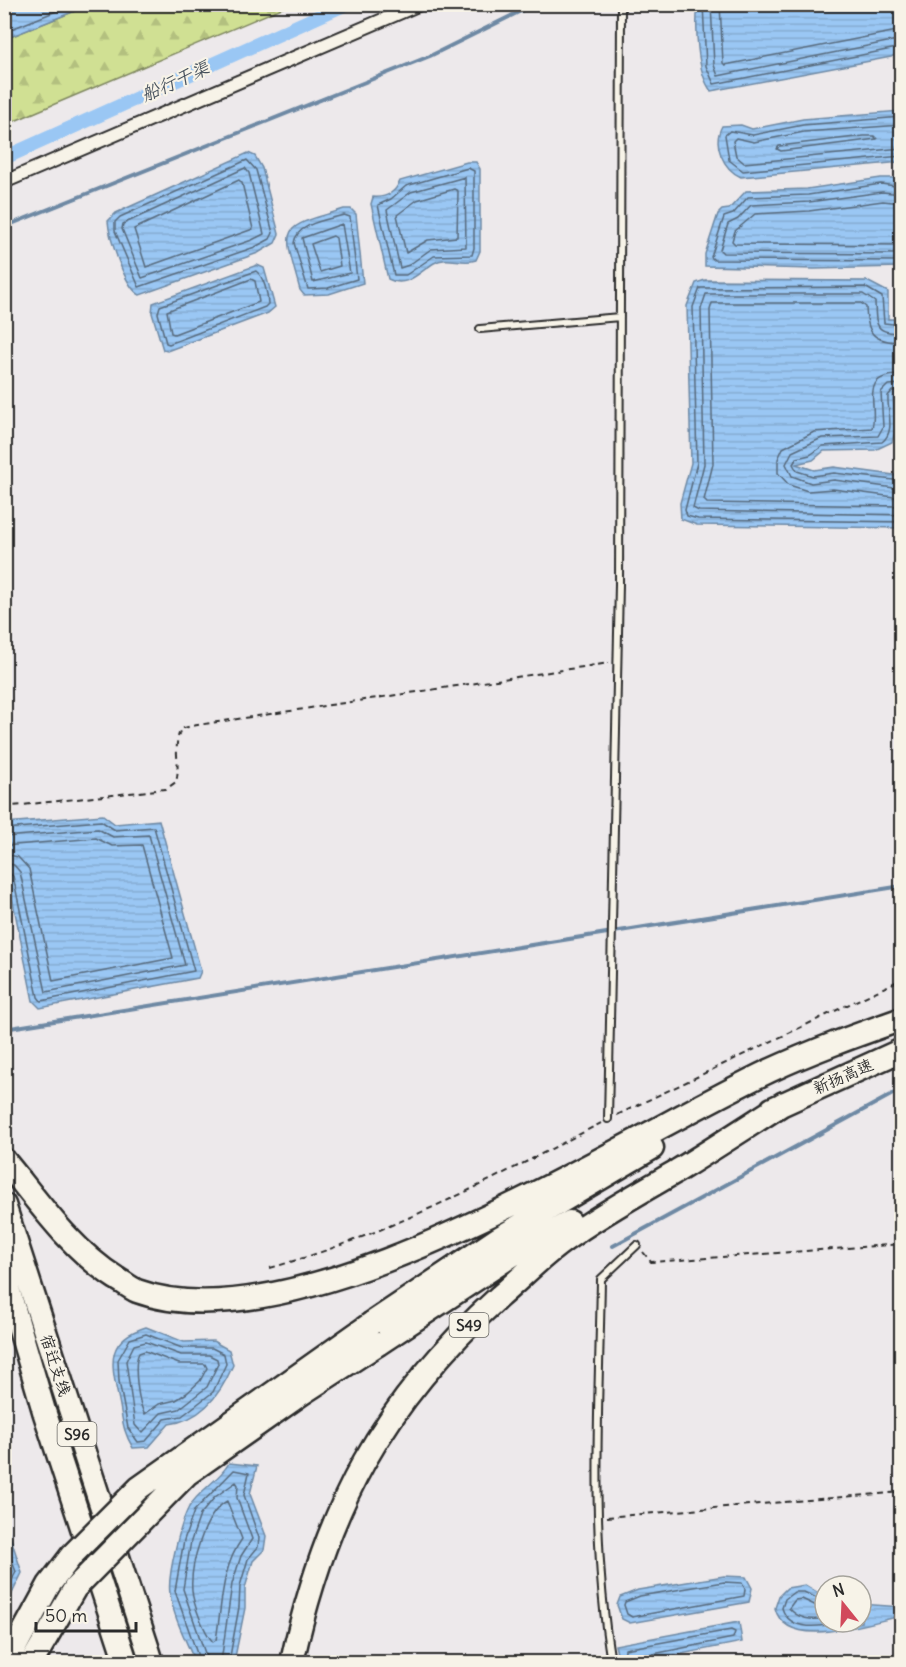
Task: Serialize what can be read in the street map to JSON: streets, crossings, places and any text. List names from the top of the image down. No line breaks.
{"streets":{"highway":["新扬高速","S49","宿迁支线","S96"]},"crossings":[["新扬高速","S49"]],"water":["船行干渠"],"scale_bar":"50 m","north":"top"}
